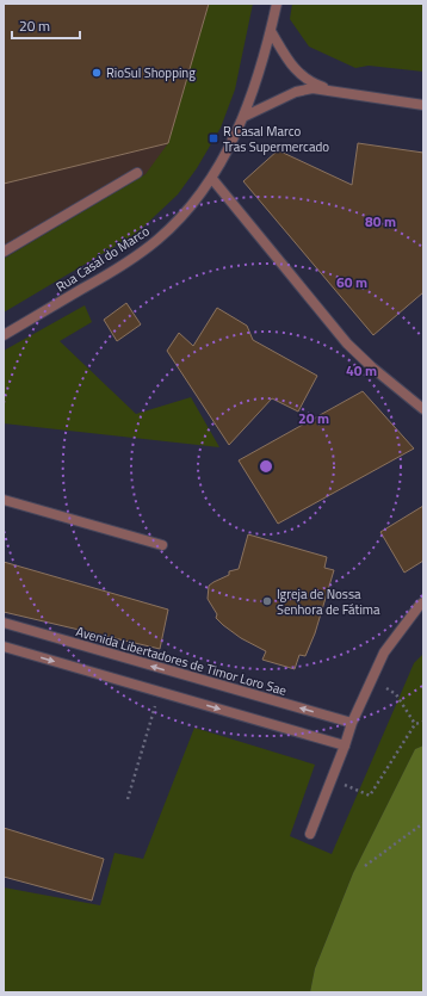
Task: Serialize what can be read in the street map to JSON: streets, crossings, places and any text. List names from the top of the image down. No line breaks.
{"streets":{"street":["Rua Casal do Marco","Avenida Libertadores de Timor Loro Sae"]},"places":{"other":["RioSul Shopping","Igreja de Nossa Senhora de Fátima"],"transit":["R Casal Marco Tras Supermercado"]},"scale_bar":"20 m","rings":["80 m","60 m","40 m","20 m"]}
